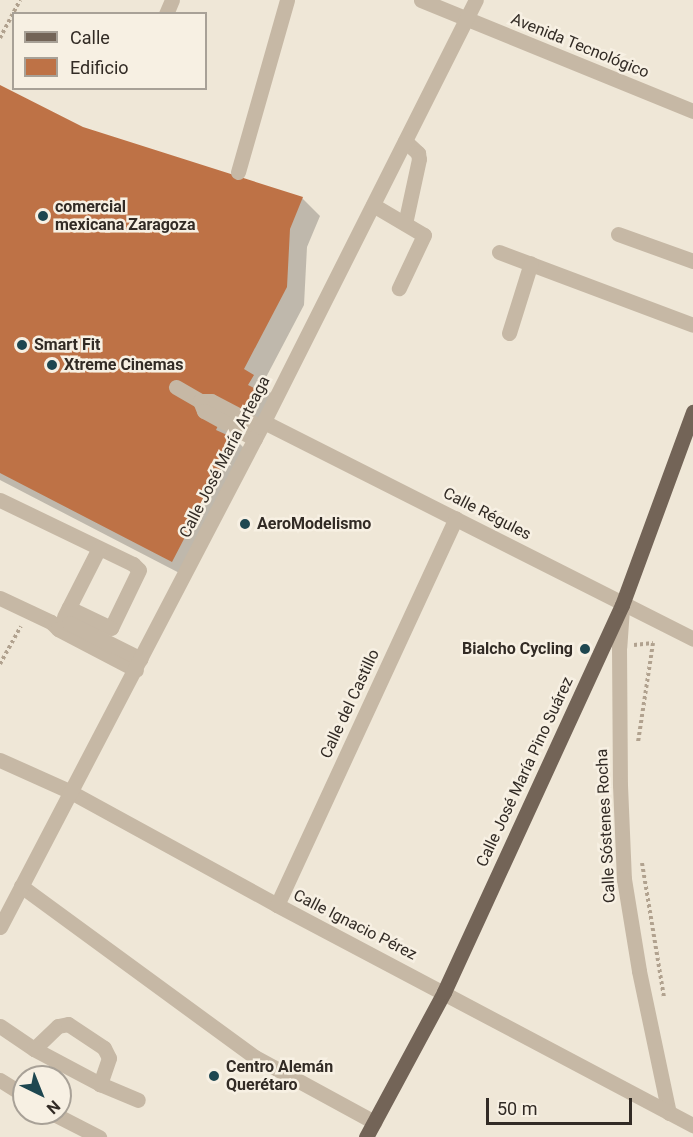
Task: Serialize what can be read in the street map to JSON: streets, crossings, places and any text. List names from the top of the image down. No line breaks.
{"streets":{"main road":["Calle José María Pino Suárez"],"street":["Avenida Tecnológico","Calle José María Arteaga","Calle Régules","Calle del Castillo","Calle Sóstenes Rocha","Calle Ignacio Pérez"]},"crossings":[["Avenida Tecnológico","Calle José María Arteaga"],["Calle José María Arteaga","Calle Régules"],["Calle José María Arteaga","Calle Ignacio Pérez"],["Calle Régules","Calle del Castillo"],["Calle Régules","Calle José María Pino Suárez"],["Calle Régules","Calle Sóstenes Rocha"],["Calle del Castillo","Calle Ignacio Pérez"],["Calle José María Pino Suárez","Calle Sóstenes Rocha"],["Calle José María Pino Suárez","Calle Ignacio Pérez"],["Calle Sóstenes Rocha","Calle Ignacio Pérez"]],"places":["comercial mexicana Zaragoza","Smart Fit","Xtreme Cinemas","AeroModelismo","Bialcho Cycling","Centro Alemán Querétaro"],"legend":["Calle","Edificio"],"scale_bar":"50 m","north":"bottom right"}
